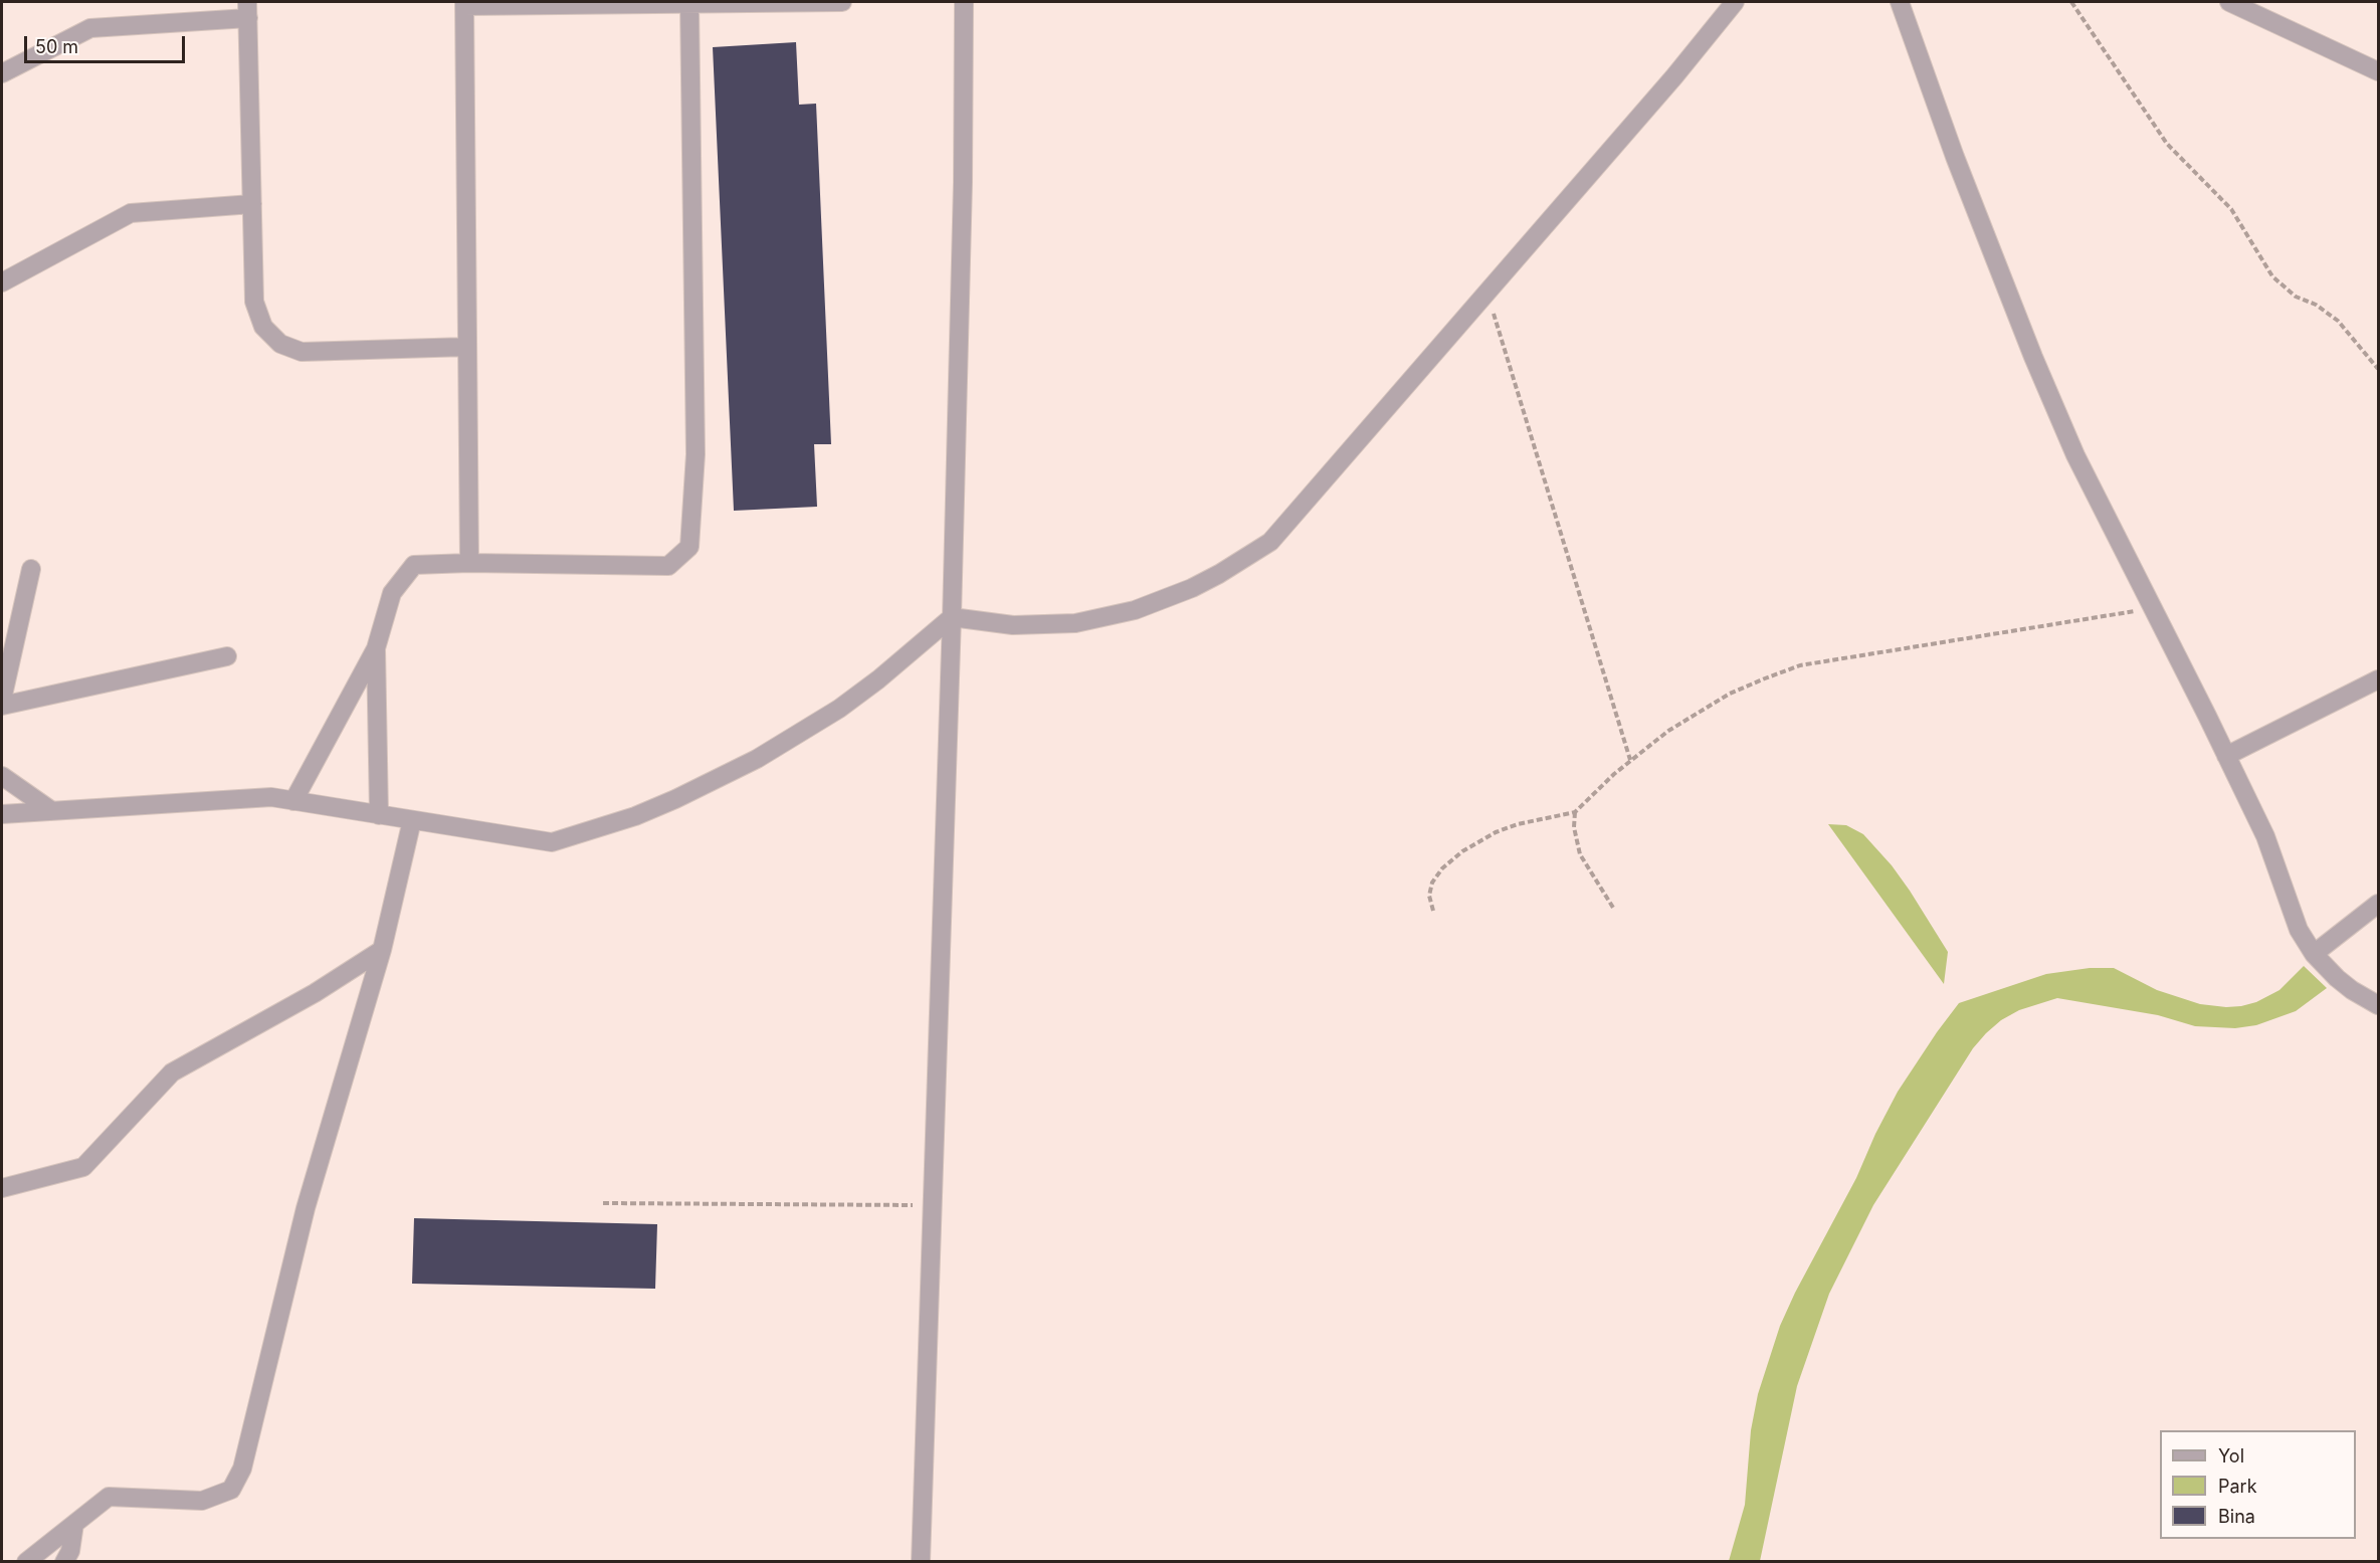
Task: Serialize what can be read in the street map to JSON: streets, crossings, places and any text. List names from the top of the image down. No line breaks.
{"legend":["Yol","Park","Bina"],"scale_bar":"50 m"}
